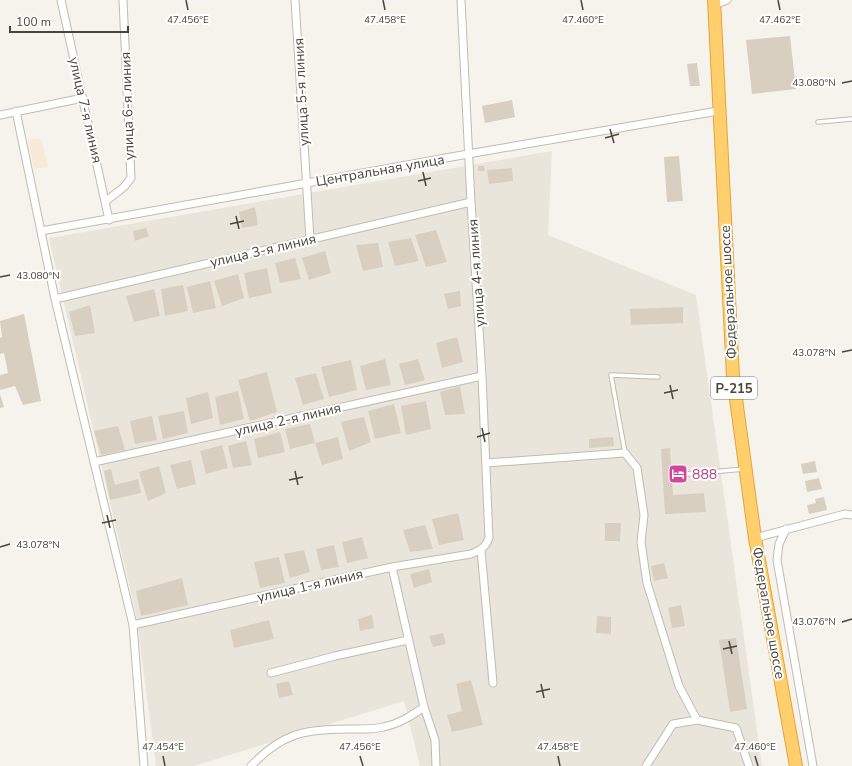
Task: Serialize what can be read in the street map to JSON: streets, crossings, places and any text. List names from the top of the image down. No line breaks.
{"streets":{"highway":["Федеральное шоссе","Р-215"],"street":["улица 5-я линия","улица 6-я линия","улица 7-я линия","Центральная улица","улица 3-я линия","улица 4-я линия","улица 2-я линия","улица 1-я линия"]},"crossings":[["улица 5-я линия","Центральная улица"],["улица 5-я линия","улица 3-я линия"],["улица 6-я линия","улица 7-я линия"],["улица 7-я линия","Центральная улица"],["Центральная улица","улица 4-я линия"],["Центральная улица","Федеральное шоссе"],["улица 3-я линия","улица 4-я линия"],["улица 4-я линия","улица 2-я линия"],["улица 4-я линия","улица 1-я линия"]],"places":{"hotel":["888"]},"scale_bar":"100 m","coordinates":["47.456°E","47.458°E","47.460°E","47.462°E","43.080°N","43.078°N","43.076°N","47.454°E"]}
